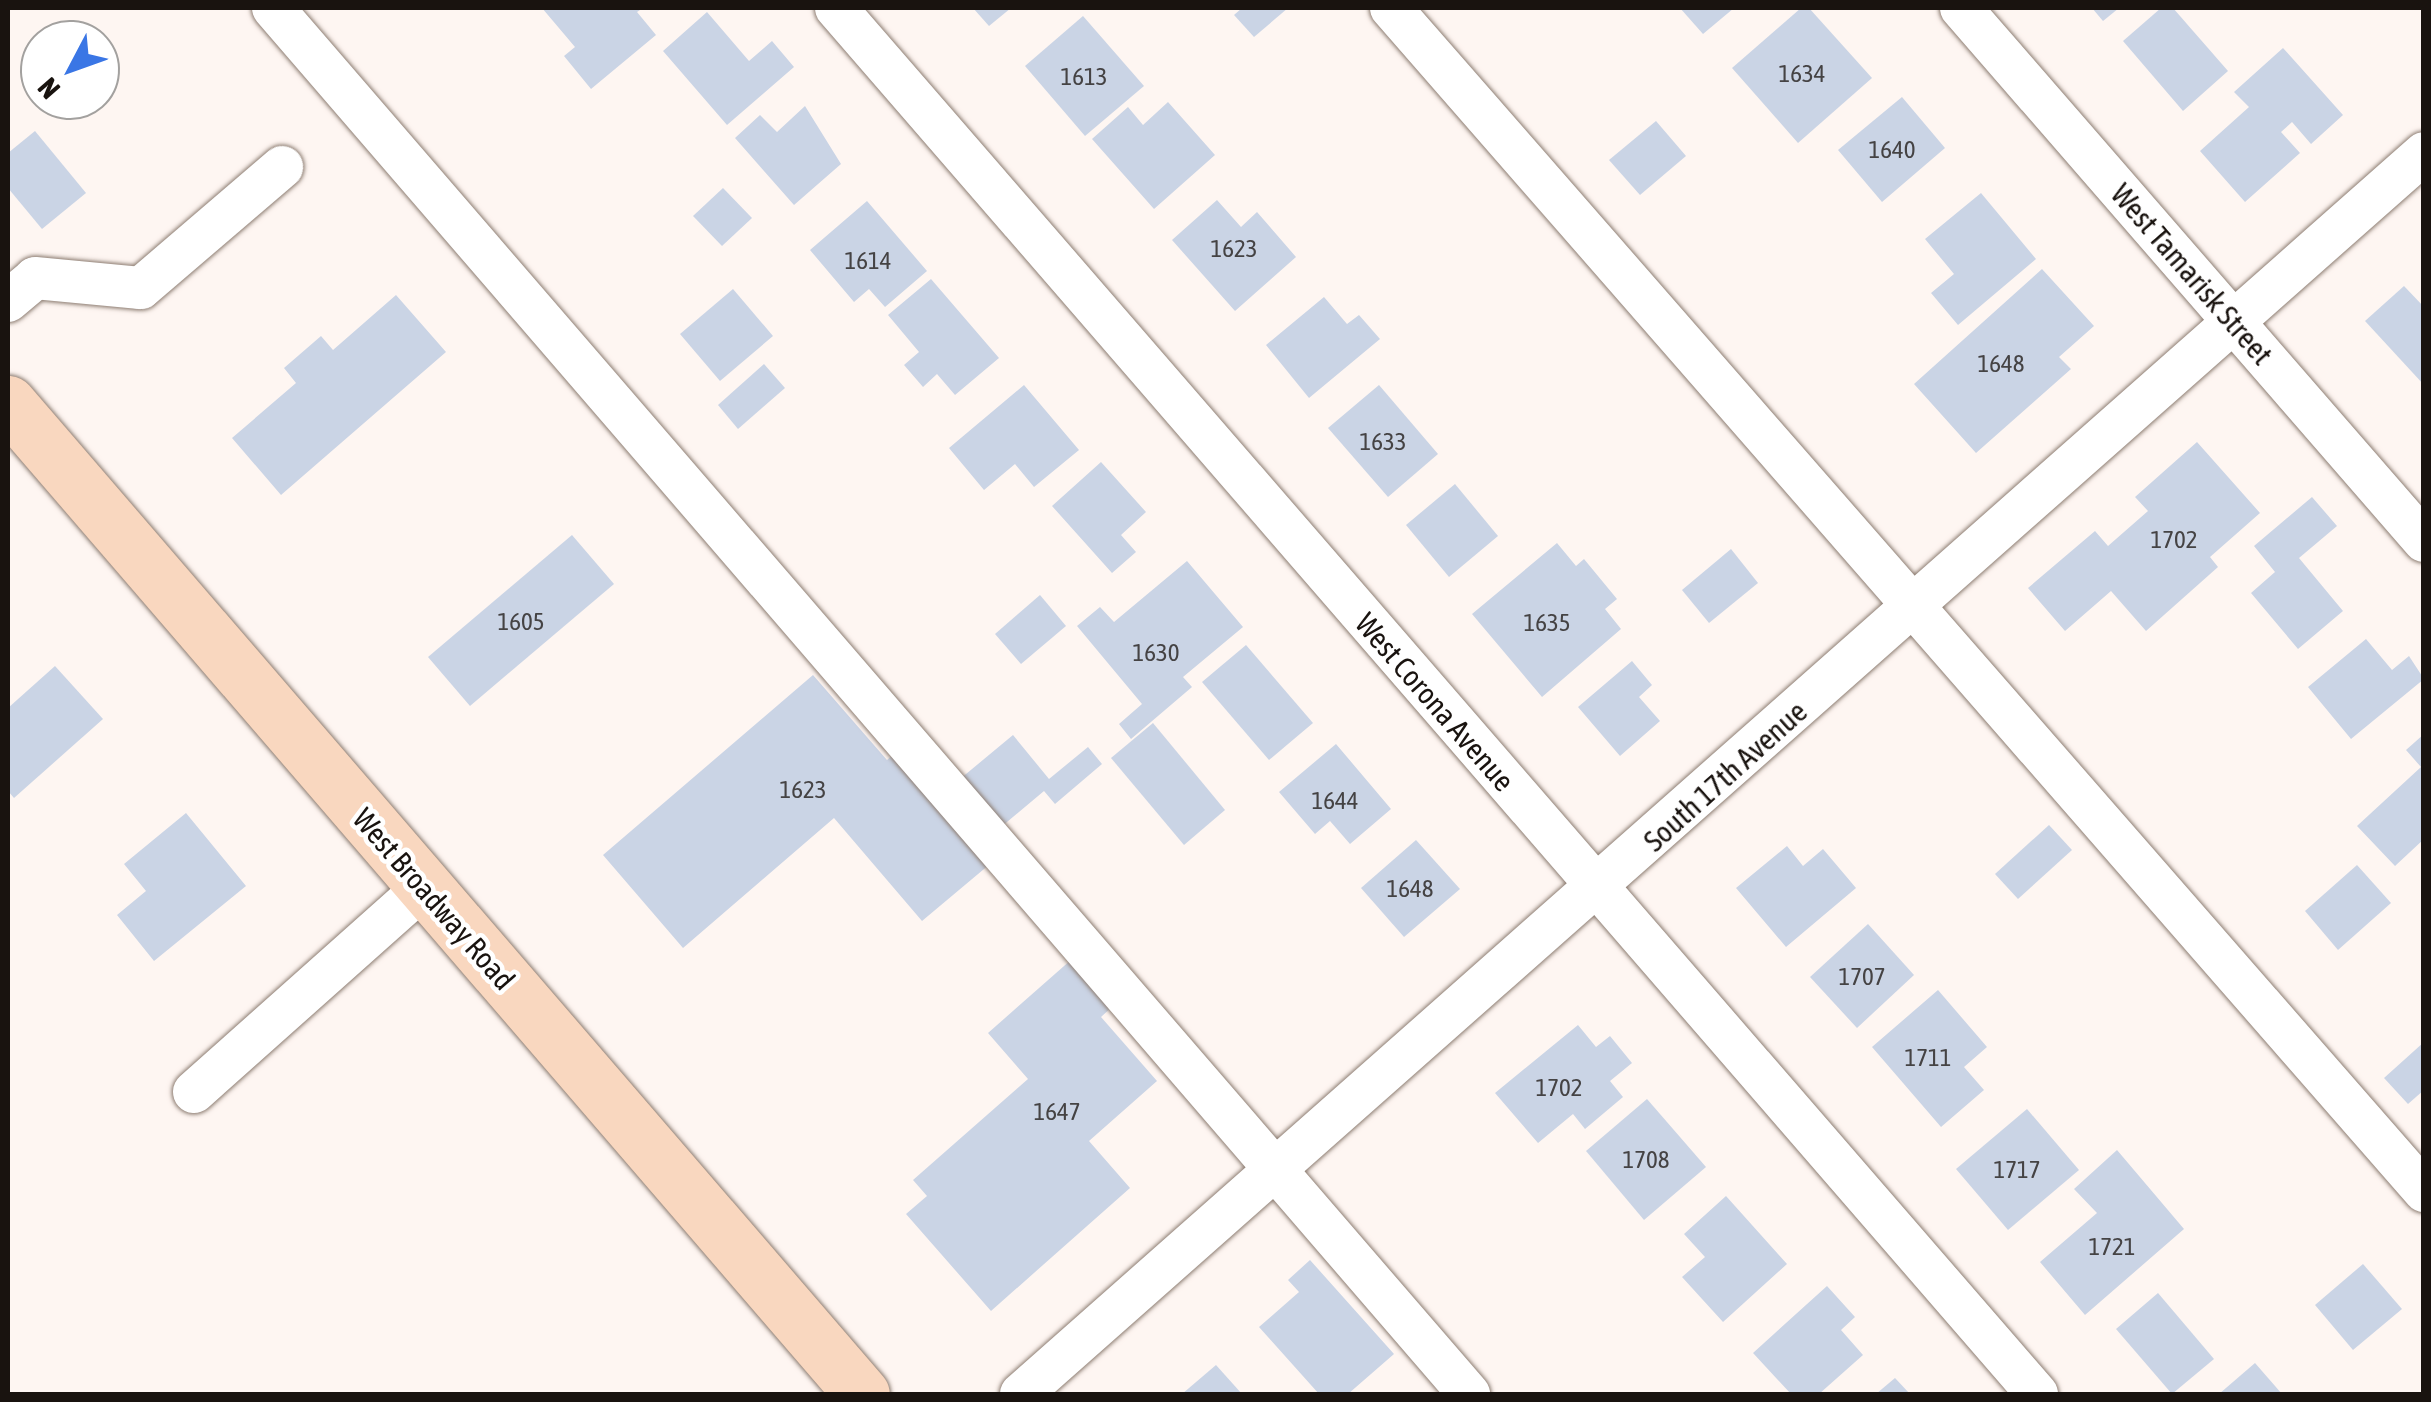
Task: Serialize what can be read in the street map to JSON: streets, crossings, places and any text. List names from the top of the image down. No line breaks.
{"streets":{"main road":["West Broadway Road"],"street":["West Tamarisk Street","West Corona Avenue","South 17th Avenue"]},"crossings":[["West Tamarisk Street","South 17th Avenue"],["West Corona Avenue","South 17th Avenue"]],"house_numbers":["1634","1613","1640","1623","1614","1648","1633","1702","1605","1635","1630","1623","1644","1648","1707","1711","1702","1647","1708","1717","1721"],"north":"bottom left"}
